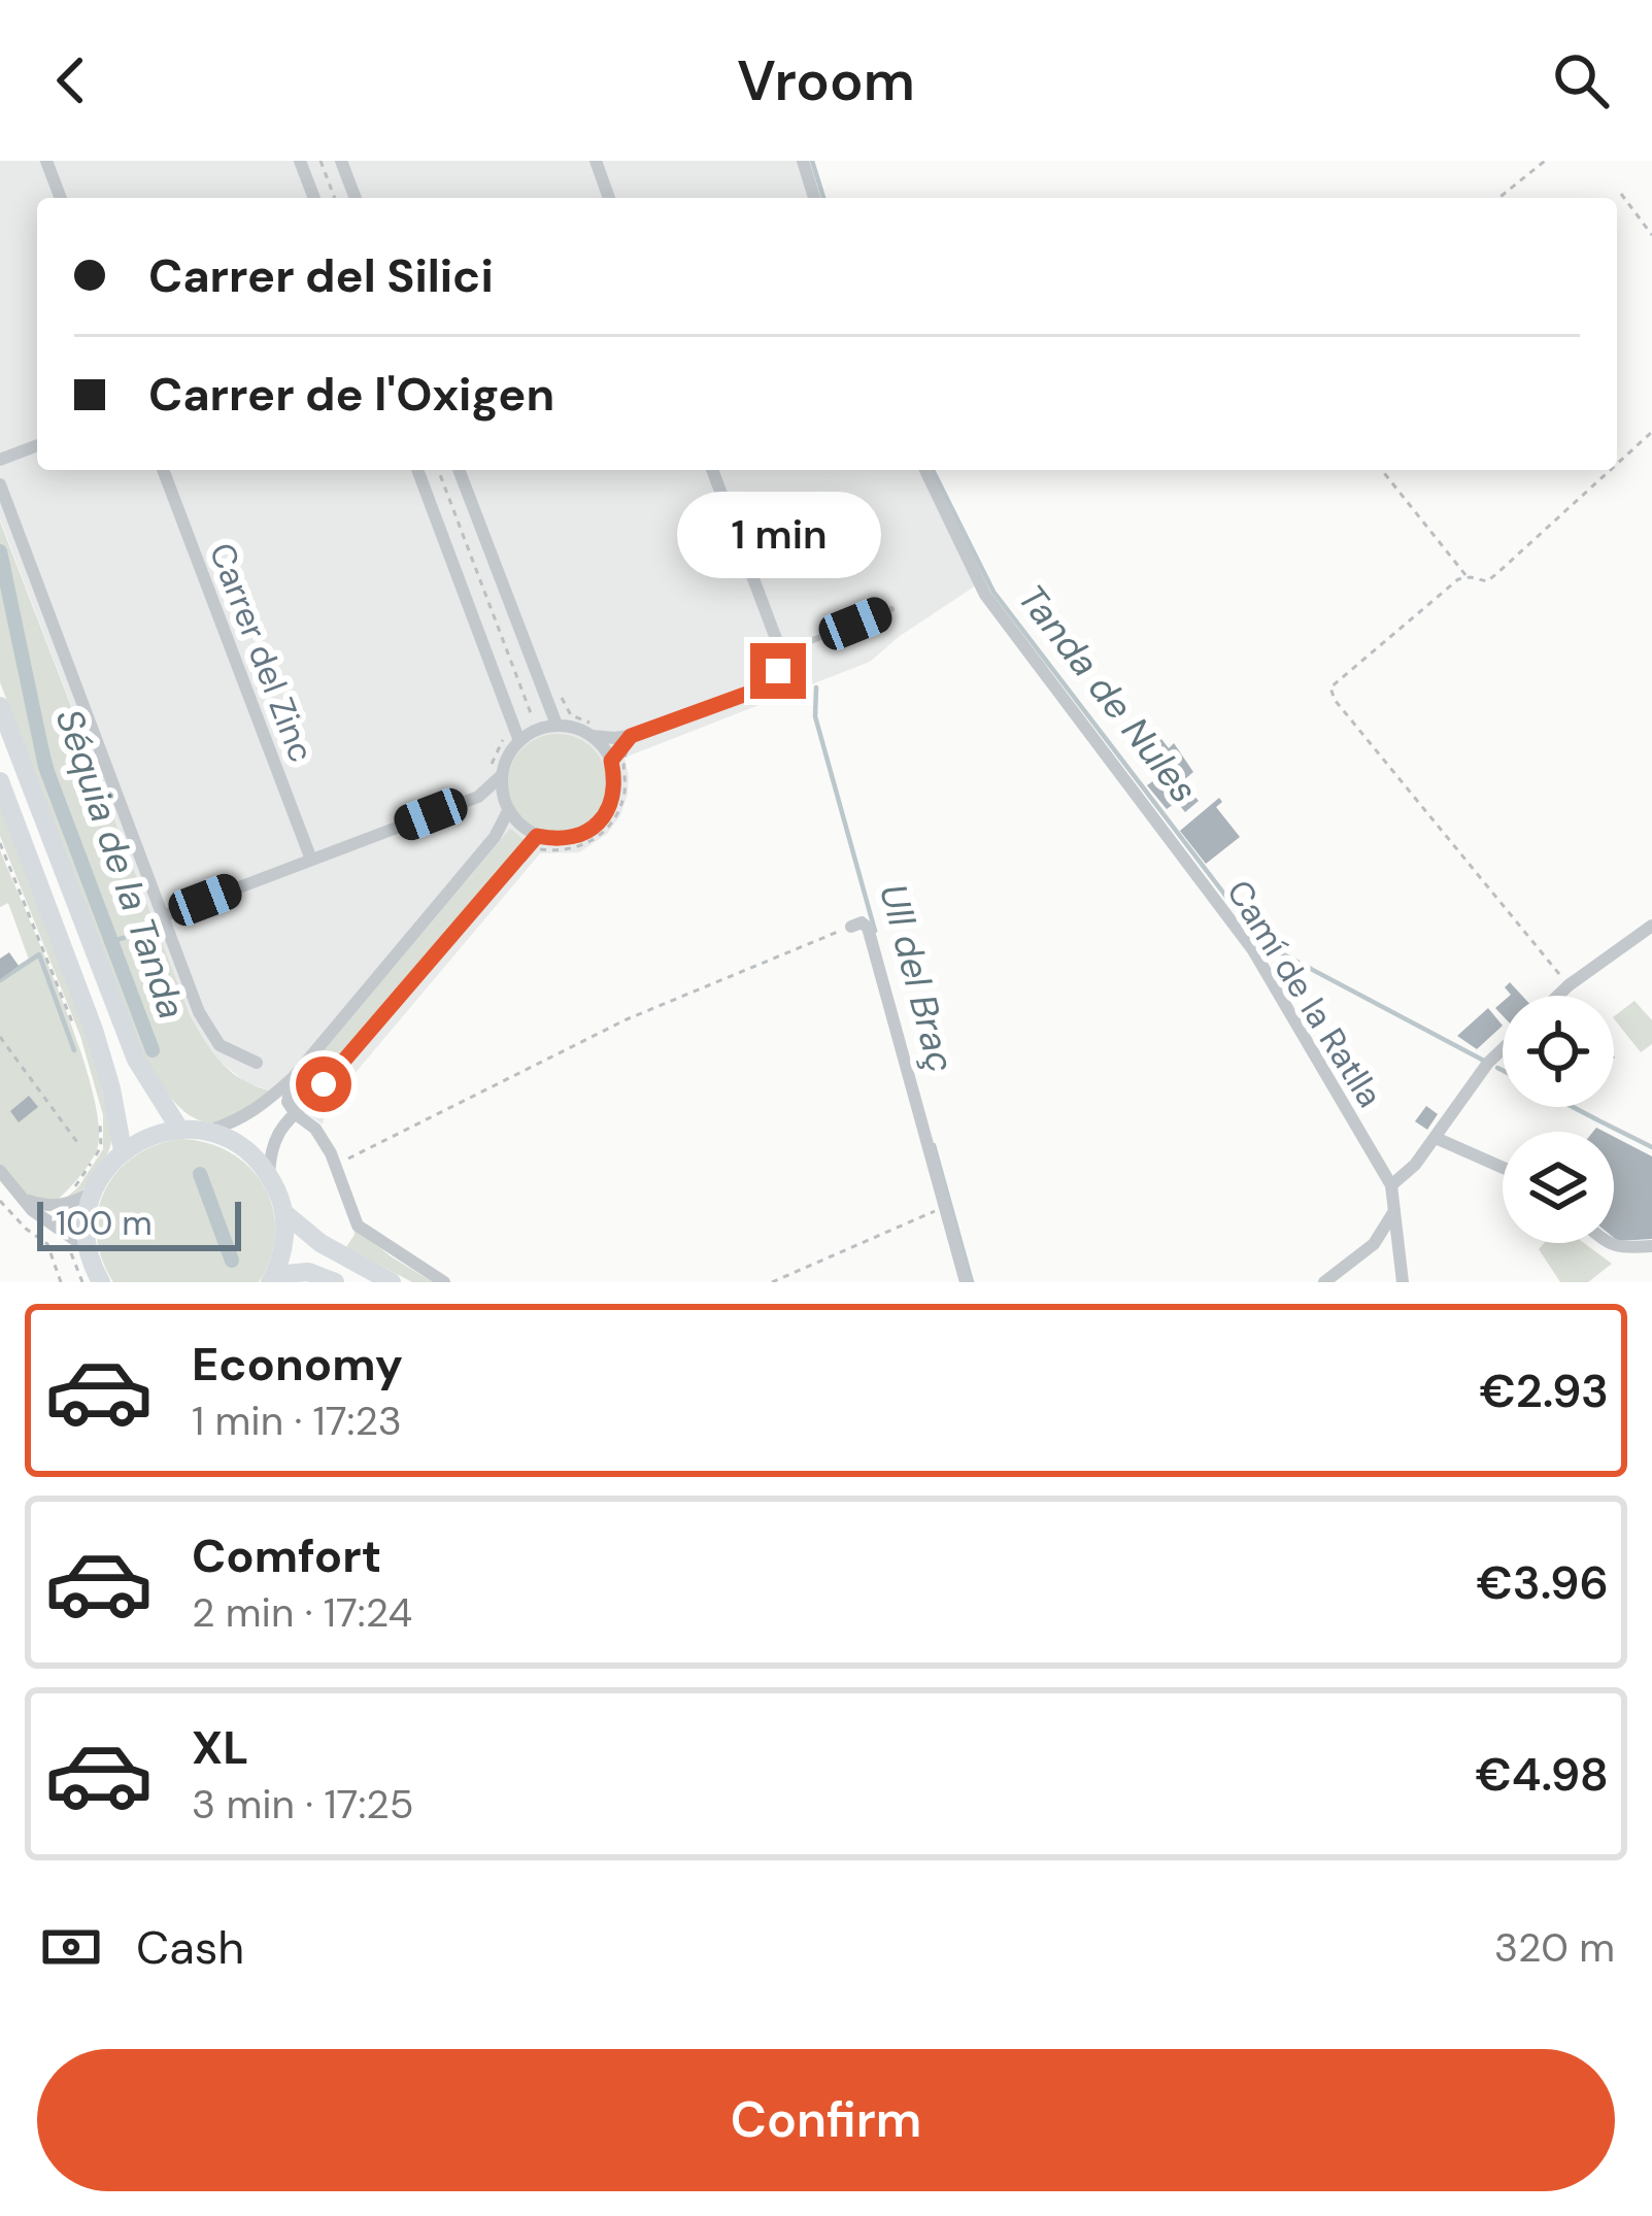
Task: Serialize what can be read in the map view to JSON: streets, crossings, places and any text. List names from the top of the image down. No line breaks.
{"streets":{"street":["Carrer del Zinc","Camí de la Ratlla"]},"water":["Tanda de Nules","Séquia de la Tanda","Ull del Braç"],"scale_bar":"100 m","page":{"header":"Vroom","banner":["Carrer del Silici","Carrer de l'Oxigen"],"bubble":"1 min","scale":"100 m","list":[{"name":"Economy","note":"1 min · 17:23","value":"€2.93"},{"name":"Comfort","note":"2 min · 17:24","value":"€3.96"},{"name":"XL","note":"3 min · 17:25","value":"€4.98"}],"pay":["Cash","320 m"],"buttons":"Confirm"}}
